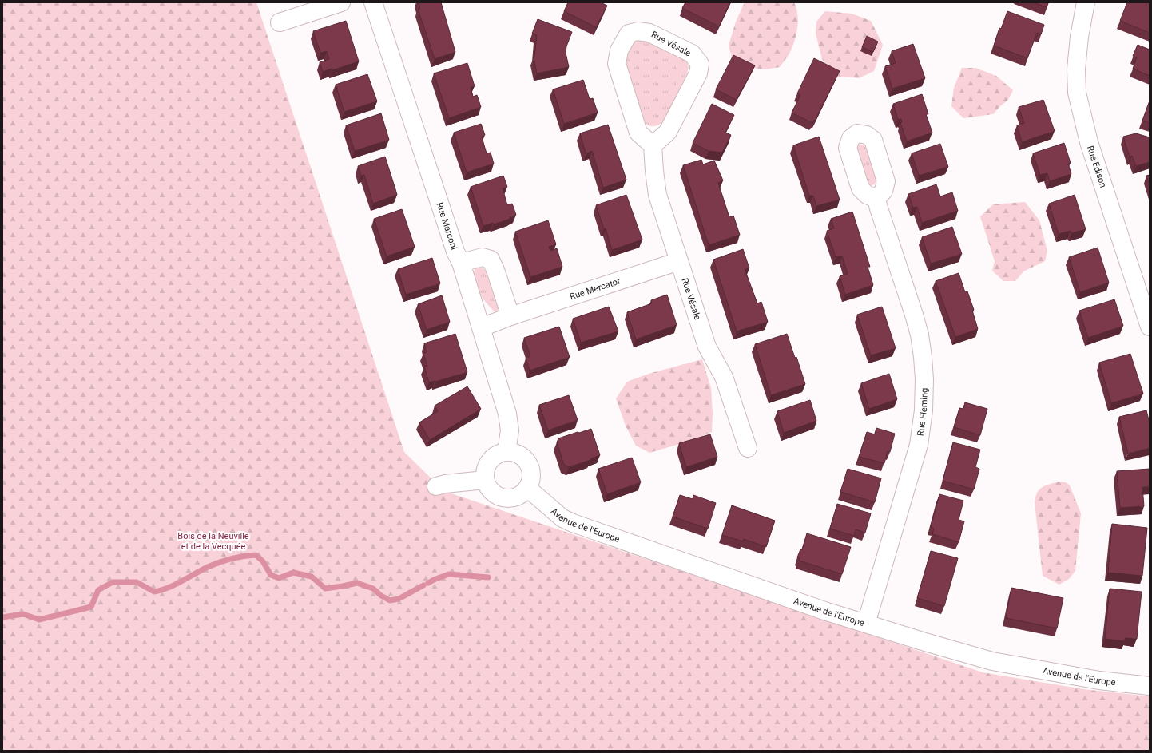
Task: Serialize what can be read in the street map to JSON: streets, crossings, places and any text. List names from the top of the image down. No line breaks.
{"streets":{"street":["Rue Vésale","Rue Edison","Rue Marconi","Rue Mercator","Rue Fleming","Avenue de l'Europe"]},"crossings":[["Rue Vésale","Rue Mercator"],["Rue Marconi","Rue Mercator"],["Rue Marconi","Avenue de l'Europe"],["Rue Fleming","Avenue de l'Europe"]],"parks":["Bois de la Neuville et de la Vecquée"]}
